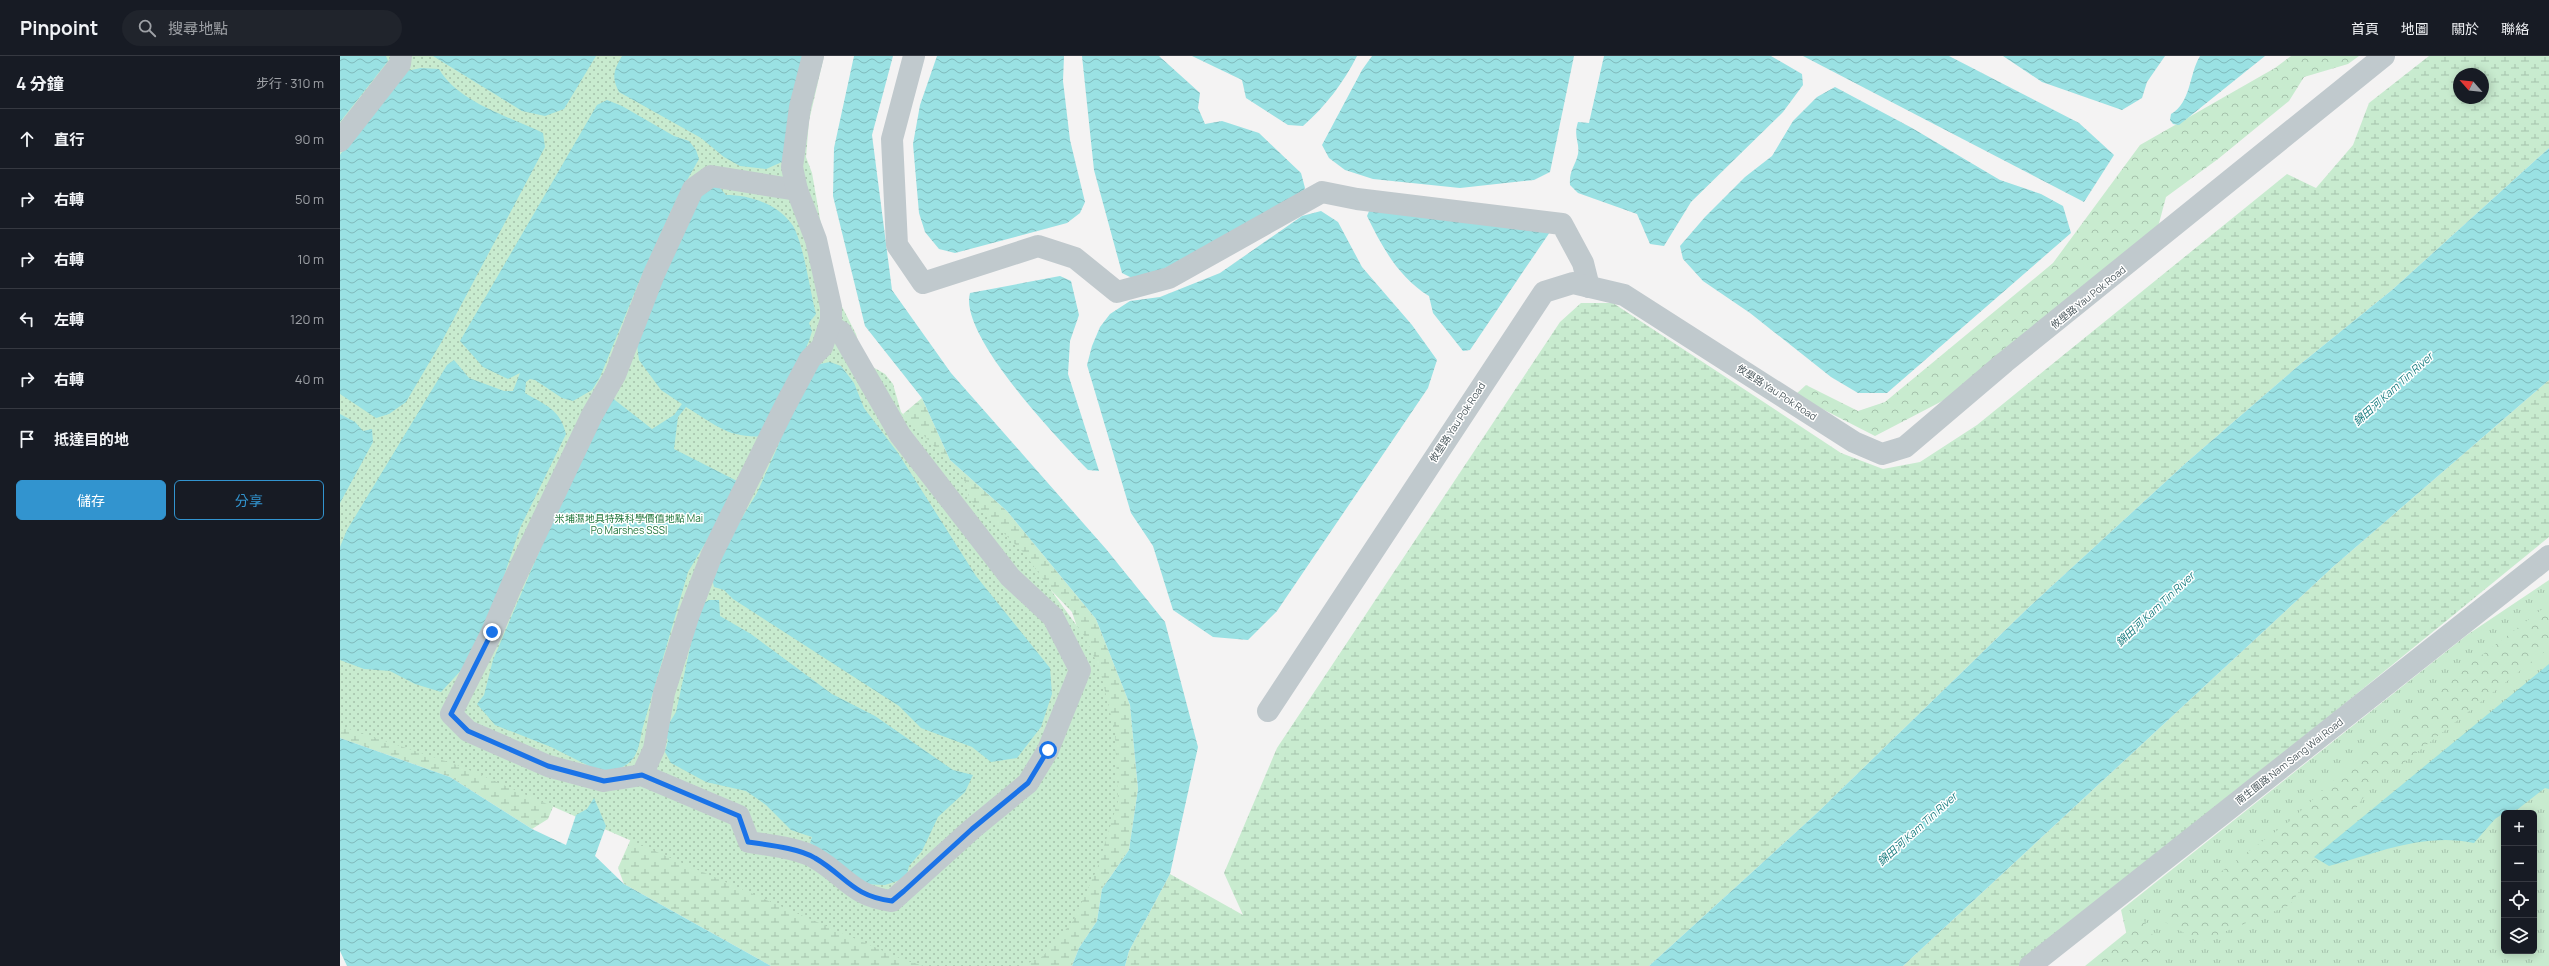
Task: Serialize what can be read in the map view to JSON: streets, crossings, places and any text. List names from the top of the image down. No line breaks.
{"streets":{"street":["攸壆路 Yau Pok Road","南生圍路 Nam Sang Wai Road"]},"water":["錦田河 Kam Tin River"],"parks":["米埔濕地具特殊科學價值地點 Mai Po Marshes SSSI"],"north":"top left","page":{"header":"Pinpoint","search":"搜尋地點","nav":["首頁","地圖","關於","聯絡"],"heading":["4 分鐘","步行 · 310 m"],"list":[["直行","90 m"],["右轉","50 m"],["右轉","10 m"],["左轉","120 m"],["右轉","40 m"],"抵達目的地"],"buttons":["儲存","分享"],"map_buttons":["+","−"]}}
